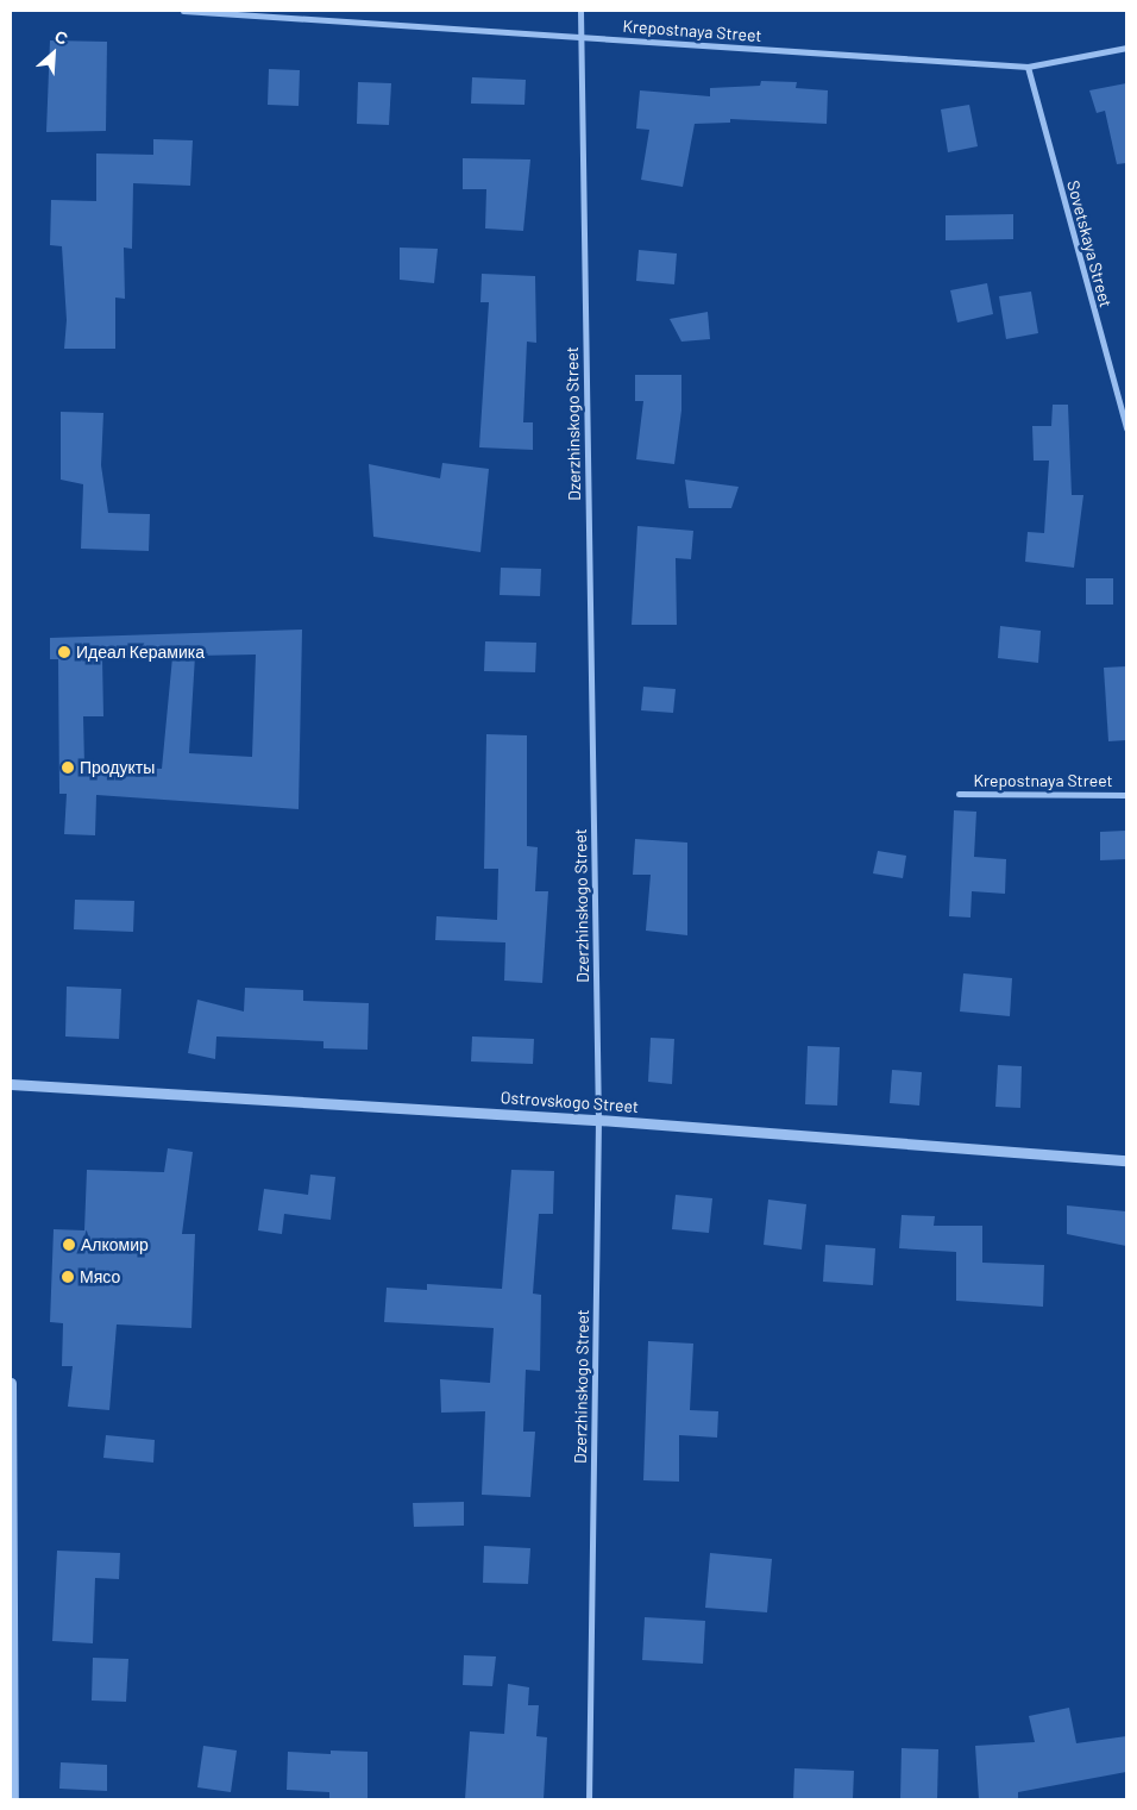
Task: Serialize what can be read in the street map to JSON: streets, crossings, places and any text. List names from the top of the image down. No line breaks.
{"streets":{"street":["Krepostnaya Street","Sovetskaya Street","Dzerzhinskogo Street","Ostrovskogo Street"]},"crossings":[["Krepostnaya Street","Sovetskaya Street"],["Krepostnaya Street","Dzerzhinskogo Street"],["Dzerzhinskogo Street","Ostrovskogo Street"]],"places":["Идеал Керамика","Продукты","Алкомир","Мясо"],"north":"top right"}
